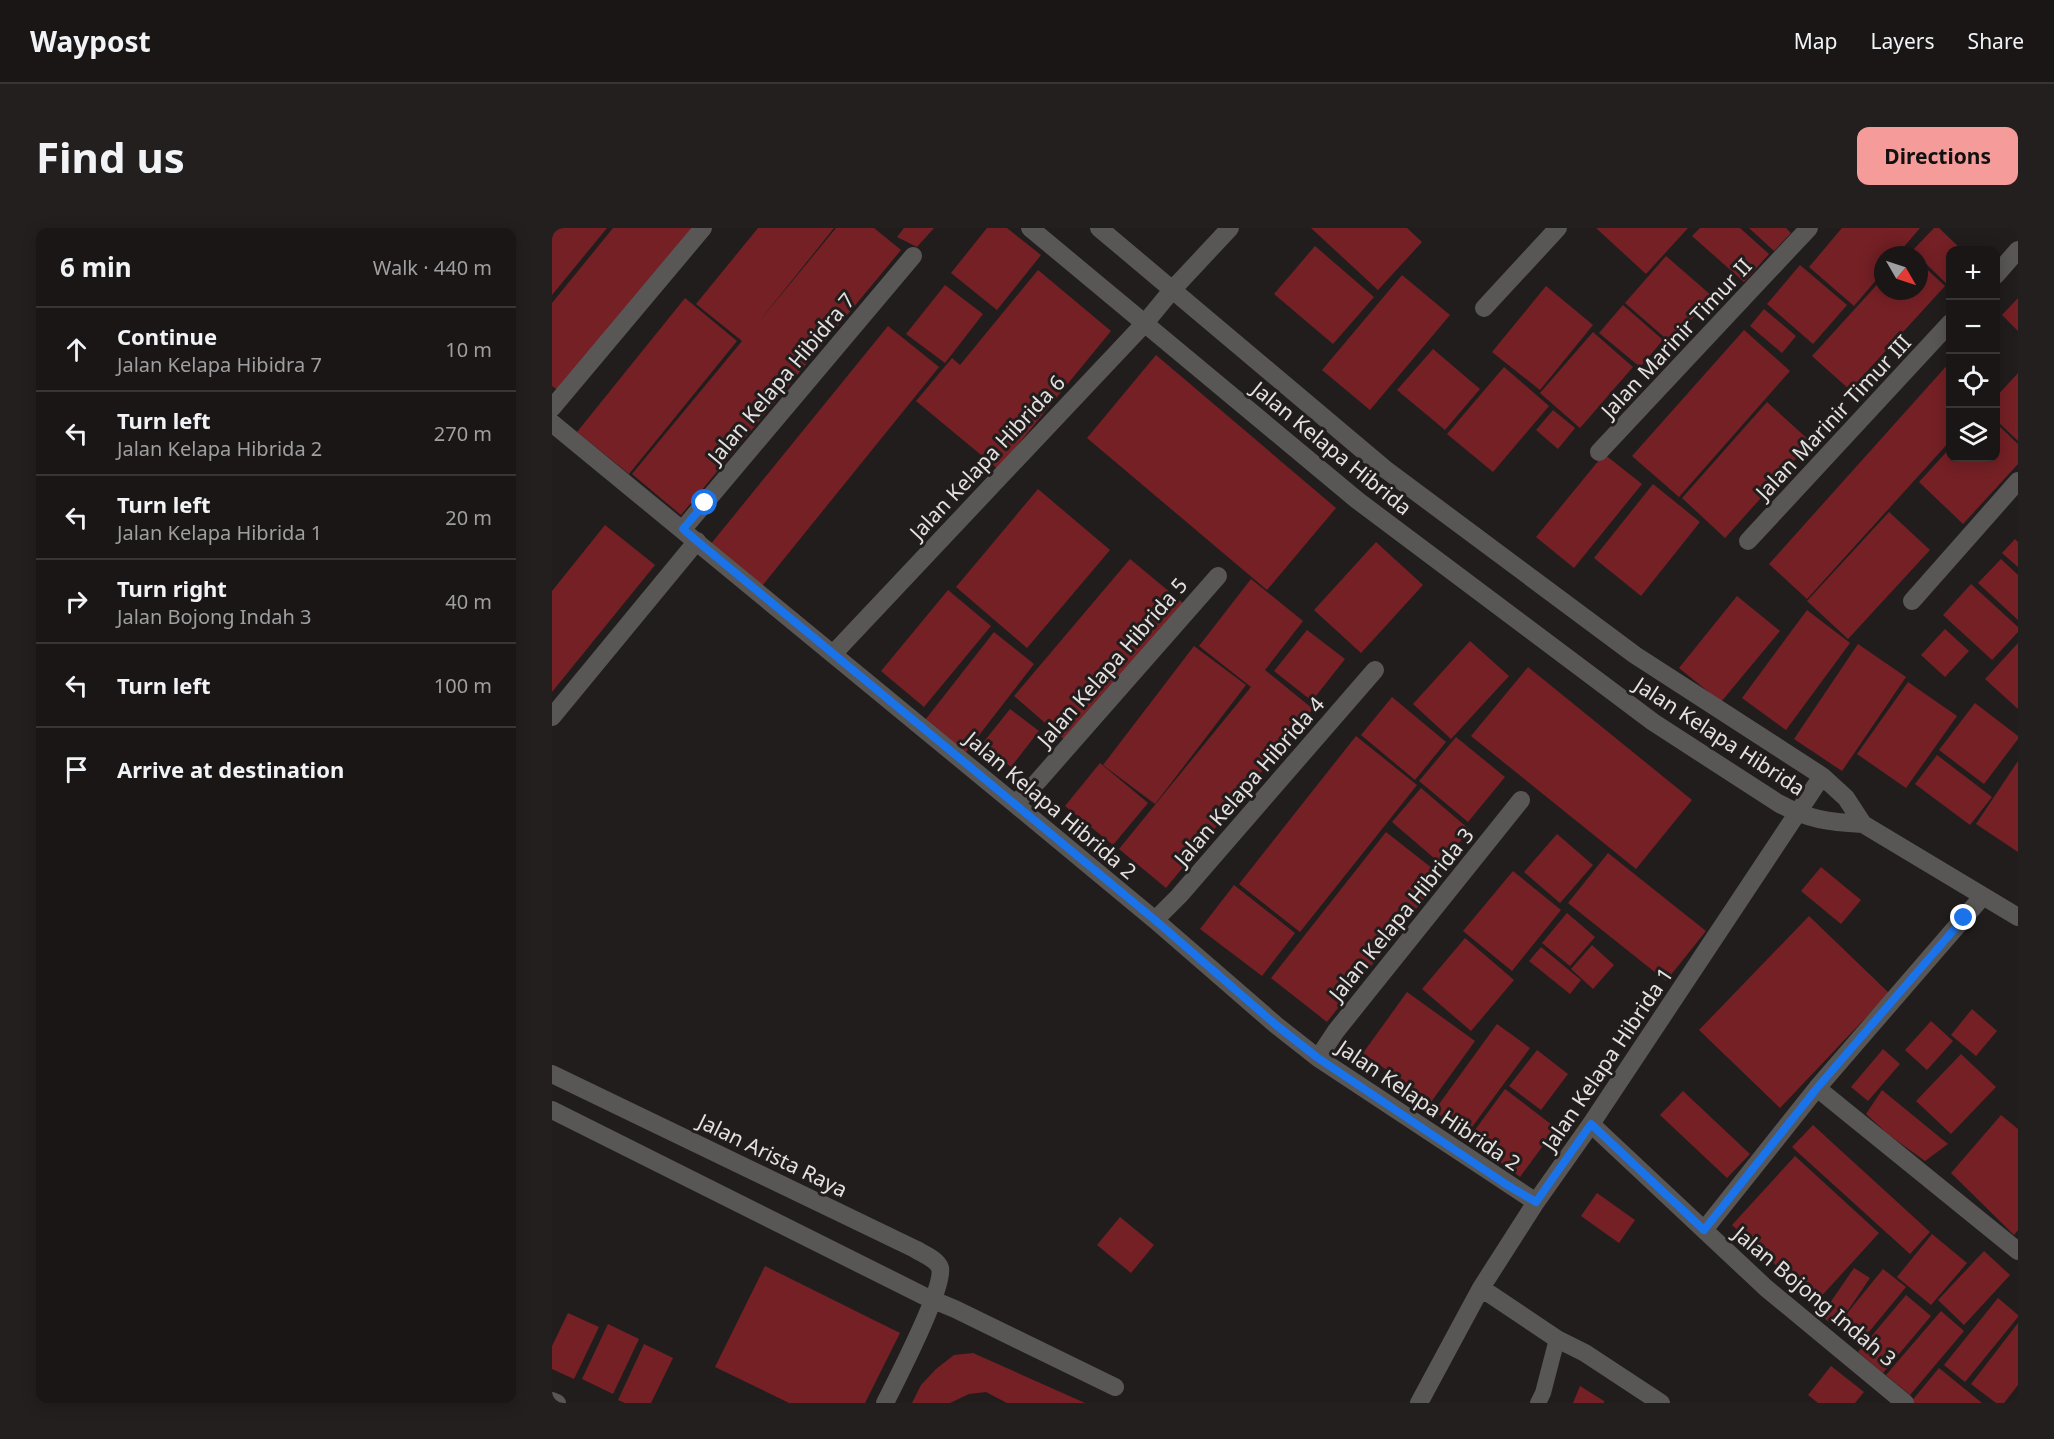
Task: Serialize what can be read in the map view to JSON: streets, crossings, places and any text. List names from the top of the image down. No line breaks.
{"streets":{"street":["Jalan Marinir Timur II","Jalan Kelapa Hibidra 7","Jalan Marinir Timur III","Jalan Kelapa Hibrida","Jalan Kelapa Hibrida 6","Jalan Kelapa Hibrida 5","Jalan Kelapa Hibrida 4","Jalan Kelapa Hibrida 2","Jalan Kelapa Hibrida 3","Jalan Kelapa Hibrida 1","Jalan Arista Raya","Jalan Bojong Indah 3"]},"crossings":[["Jalan Kelapa Hibidra 7","Jalan Kelapa Hibrida 2"],["Jalan Kelapa Hibrida","Jalan Kelapa Hibrida 6"],["Jalan Kelapa Hibrida","Jalan Kelapa Hibrida 1"],["Jalan Kelapa Hibrida 6","Jalan Kelapa Hibrida 2"],["Jalan Kelapa Hibrida 5","Jalan Kelapa Hibrida 2"],["Jalan Kelapa Hibrida 4","Jalan Kelapa Hibrida 2"],["Jalan Kelapa Hibrida 2","Jalan Kelapa Hibrida 3"],["Jalan Kelapa Hibrida 2","Jalan Kelapa Hibrida 1"],["Jalan Kelapa Hibrida 1","Jalan Bojong Indah 3"]],"north":"bottom right","page":{"header":"Waypost","nav":["Map","Layers","Share"],"buttons":"Directions","title":"Find us","heading":["6 min","Walk · 440 m"],"map_buttons":["+","−"],"list":[["Continue","Jalan Kelapa Hibidra 7","10 m"],["Turn left","Jalan Kelapa Hibrida 2","270 m"],["Turn left","Jalan Kelapa Hibrida 1","20 m"],["Turn right","Jalan Bojong Indah 3","40 m"],["Turn left","100 m"],"Arrive at destination"]}}
